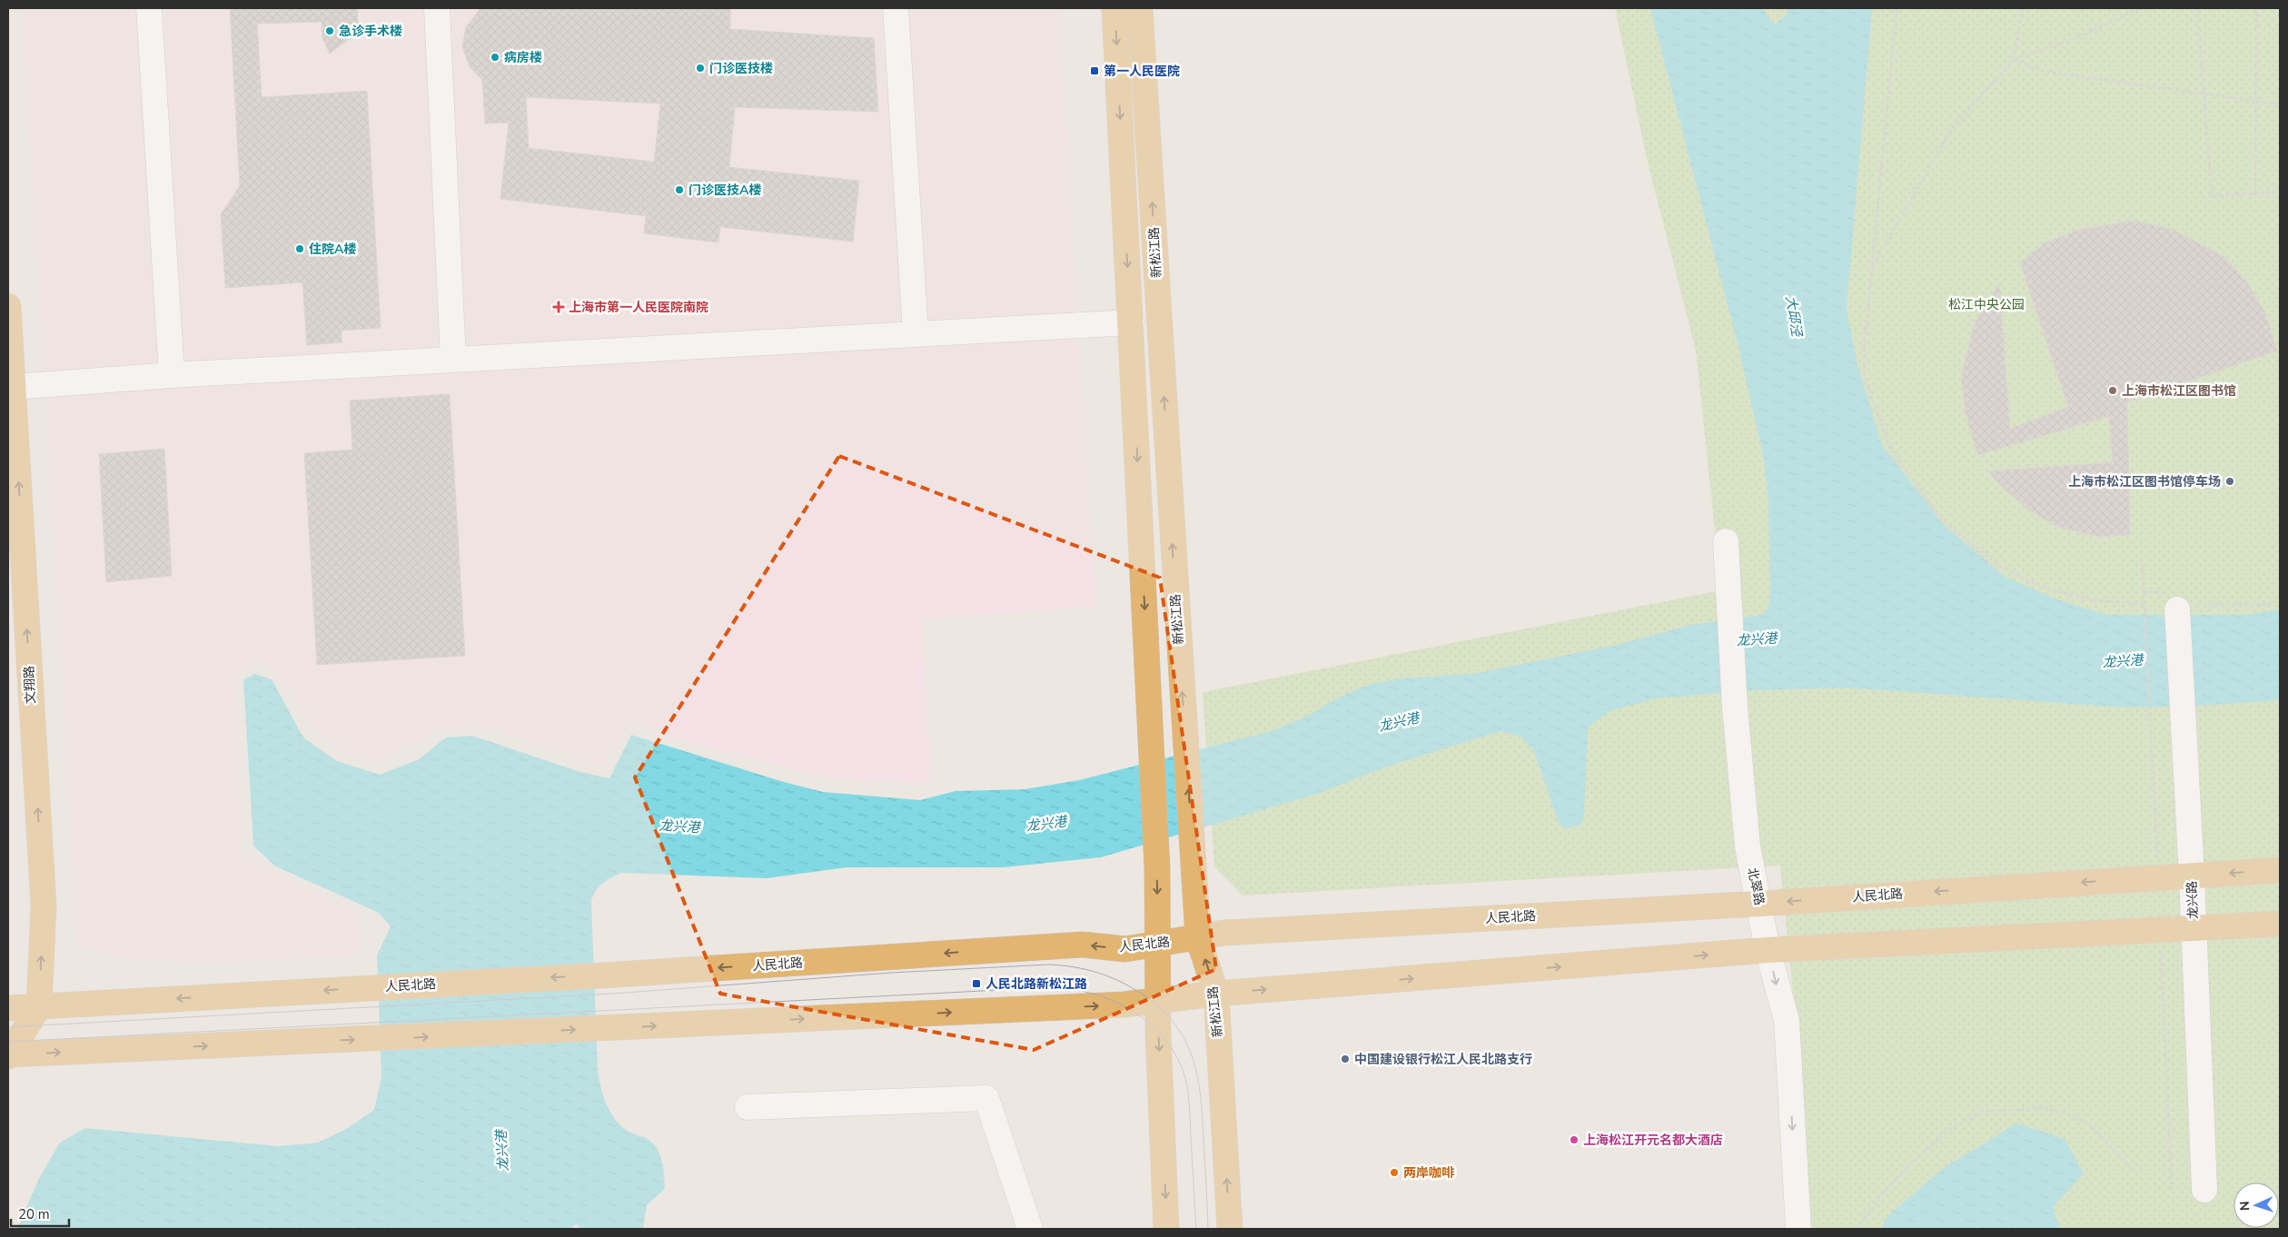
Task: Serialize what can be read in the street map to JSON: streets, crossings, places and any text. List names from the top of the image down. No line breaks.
{"streets":{"main road":["新松江路","文翔路","人民北路"],"street":["北翠路","龙兴路"]},"crossings":[["新松江路","人民北路"],["文翔路","人民北路"],["北翠路","人民北路"],["人民北路","龙兴路"]],"one_way":["文翔路","北翠路"],"water":["大邱泾","龙兴港"],"parks":["松江中央公园"],"places":{"other":["急诊手术楼","病房楼","门诊医技楼","门诊医技A楼","住院A楼","上海市松江区图书馆","上海市松江区图书馆停车场","中国建设银行松江人民北路支行","上海松江开元名都大酒店","两岸咖啡"],"transit":["第一人民医院","人民北路新松江路"],"health":["上海市第一人民医院南院"]},"scale_bar":"20 m","north":"left"}
